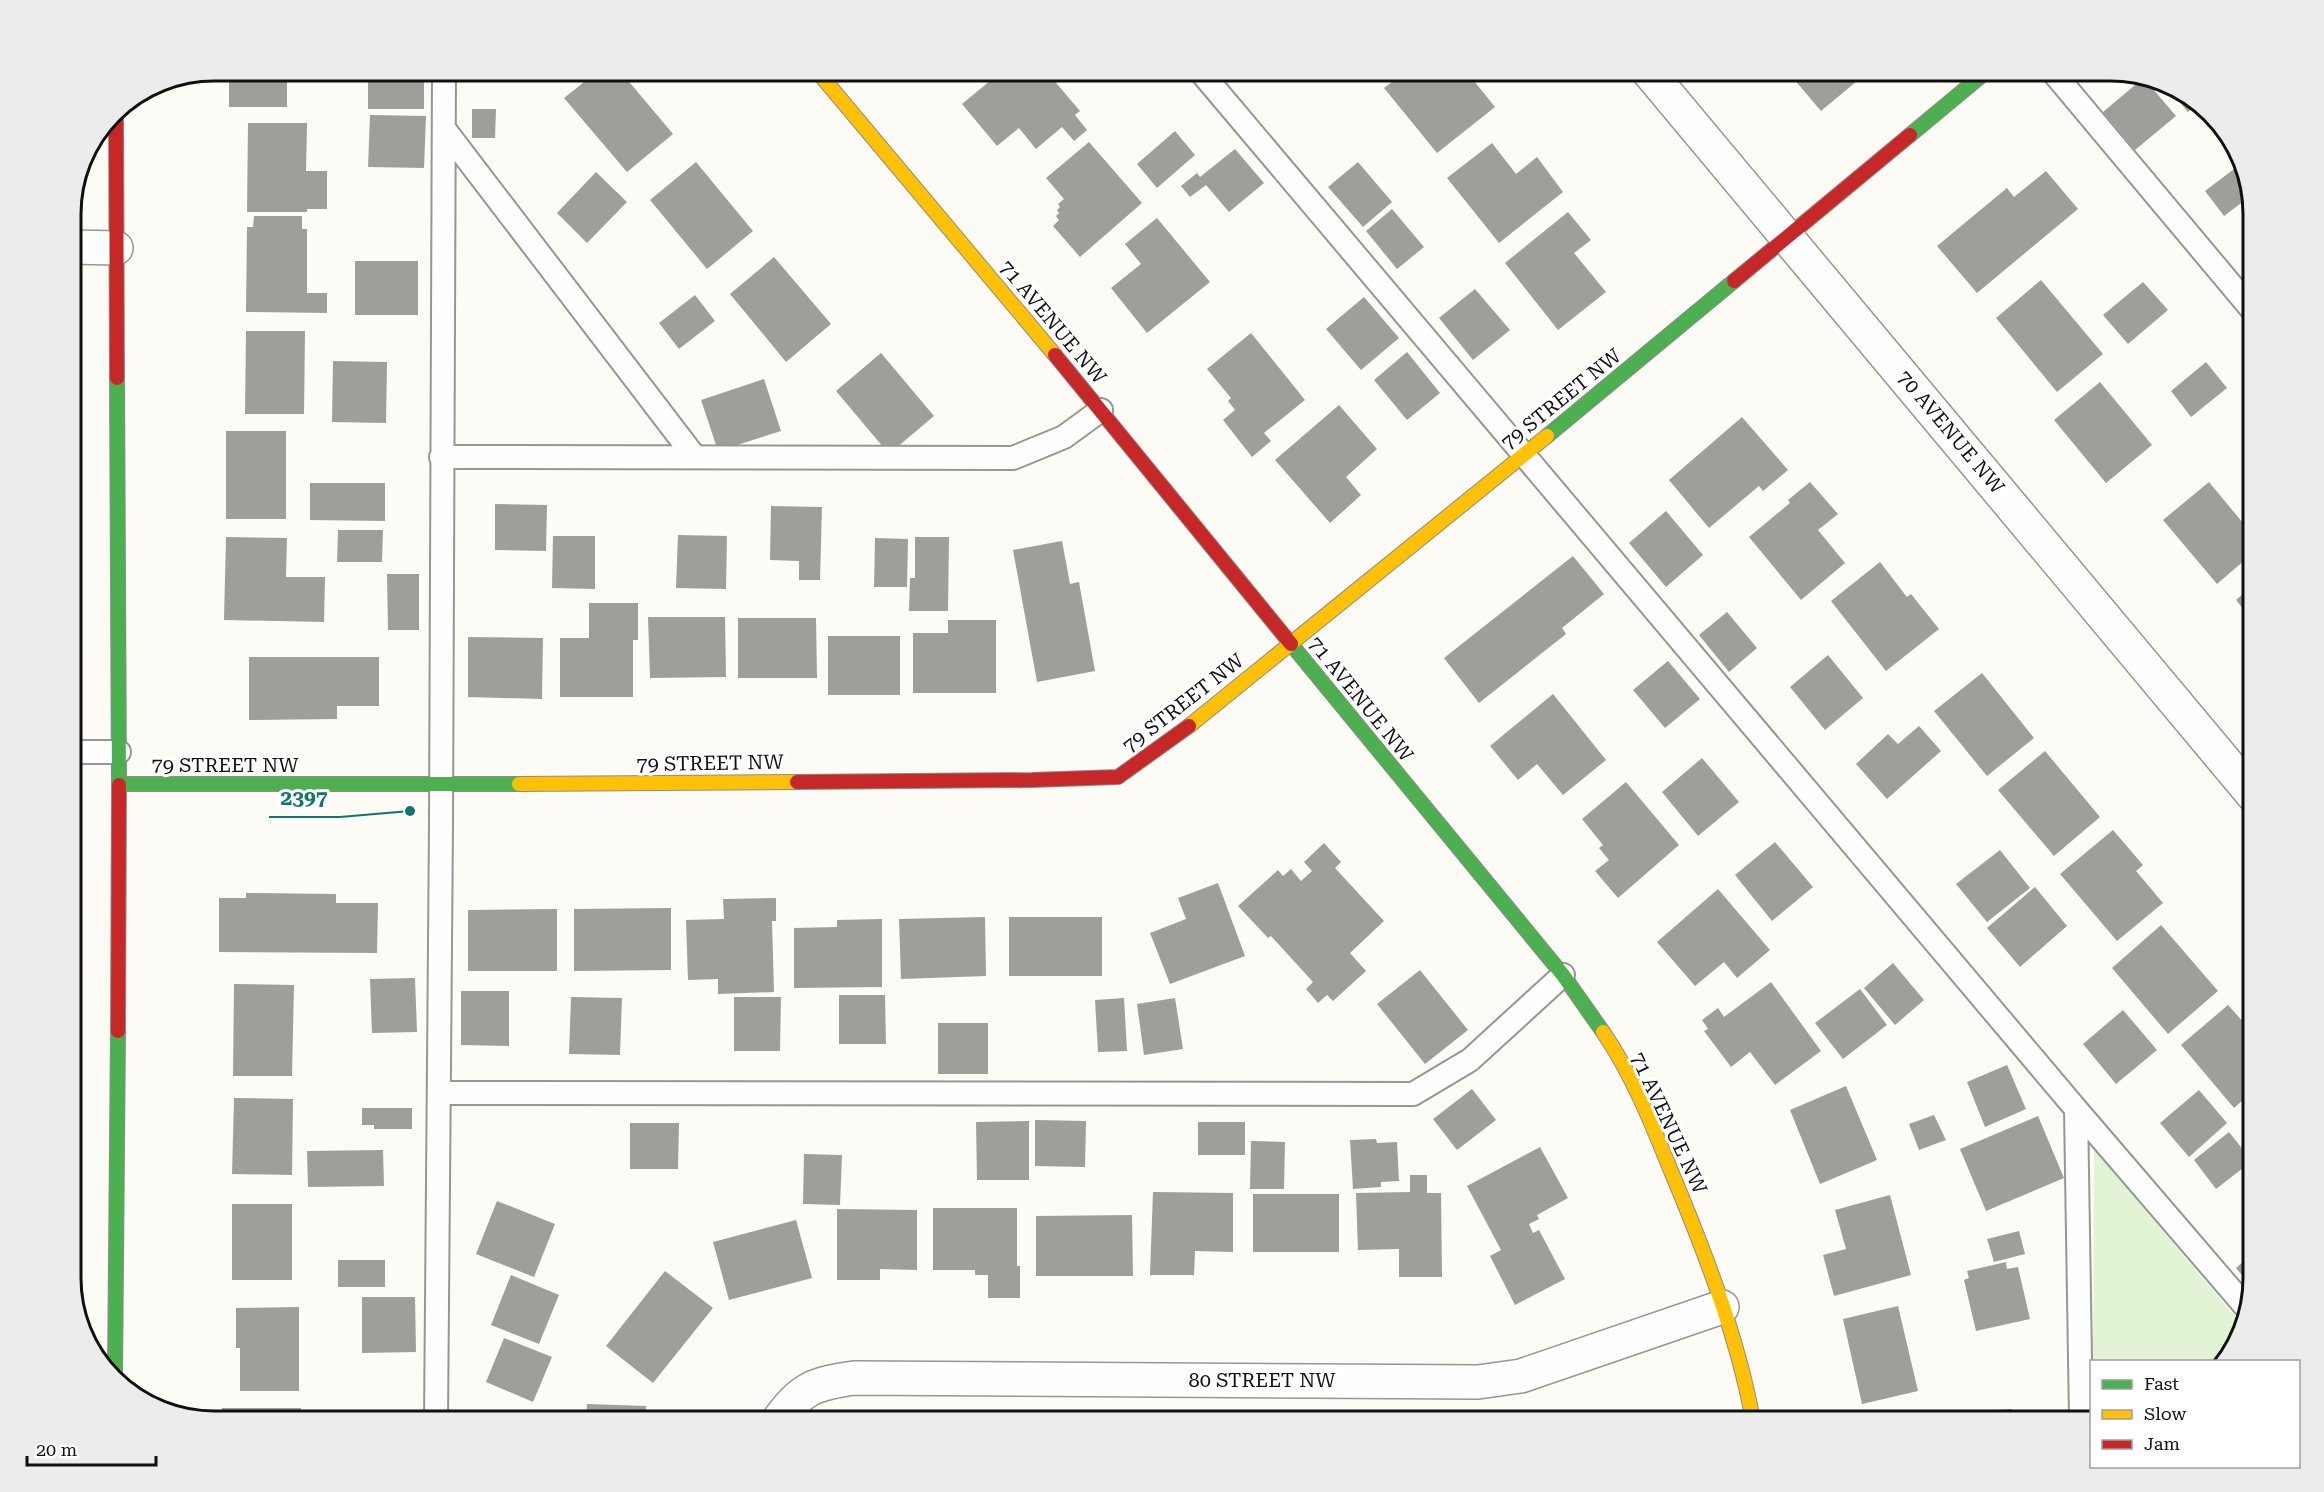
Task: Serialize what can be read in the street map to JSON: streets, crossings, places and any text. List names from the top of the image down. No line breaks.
{"streets":{"street":["71 AVENUE NW","79 STREET NW","70 AVENUE NW","80 STREET NW"]},"crossings":[["71 AVENUE NW","79 STREET NW"],["71 AVENUE NW","80 STREET NW"],["79 STREET NW","70 AVENUE NW"]],"places":["2397"],"legend":["Fast","Slow","Jam"],"scale_bar":"20 m"}
